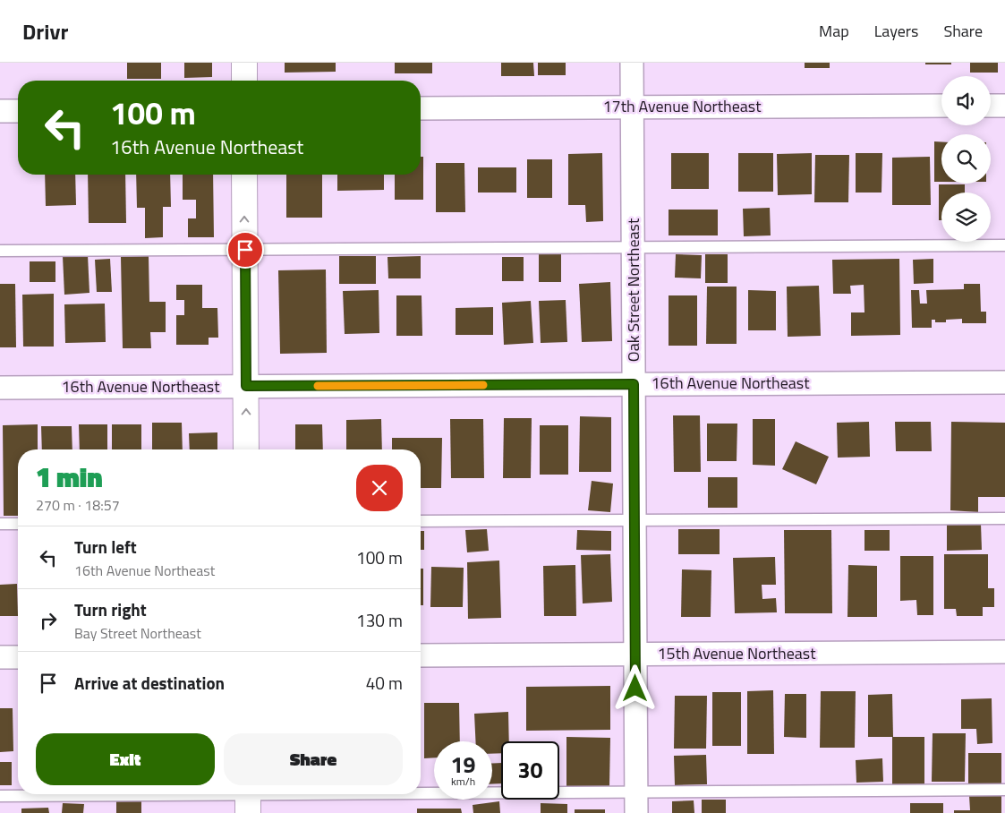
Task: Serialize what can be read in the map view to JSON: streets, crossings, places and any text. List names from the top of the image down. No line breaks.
{"streets":{"street":["17th Avenue Northeast","Oak Street Northeast","16th Avenue Northeast","15th Avenue Northeast"]},"crossings":[["17th Avenue Northeast","Oak Street Northeast"],["Oak Street Northeast","16th Avenue Northeast"],["Oak Street Northeast","15th Avenue Northeast"]],"page":{"header":"Drivr","nav":["Map","Layers","Share"],"turn":["100 m","16th Avenue Northeast"],"heading":["1 min","270 m · 18:57"],"list":[{"name":"Turn left","note":"16th Avenue Northeast","value":"100 m"},{"name":"Turn right","note":"Bay Street Northeast","value":"130 m"},{"name":"Arrive at destination","value":"40 m"}],"buttons":["Exit","Share"],"speed":"19 km/h","limit":"30"}}
